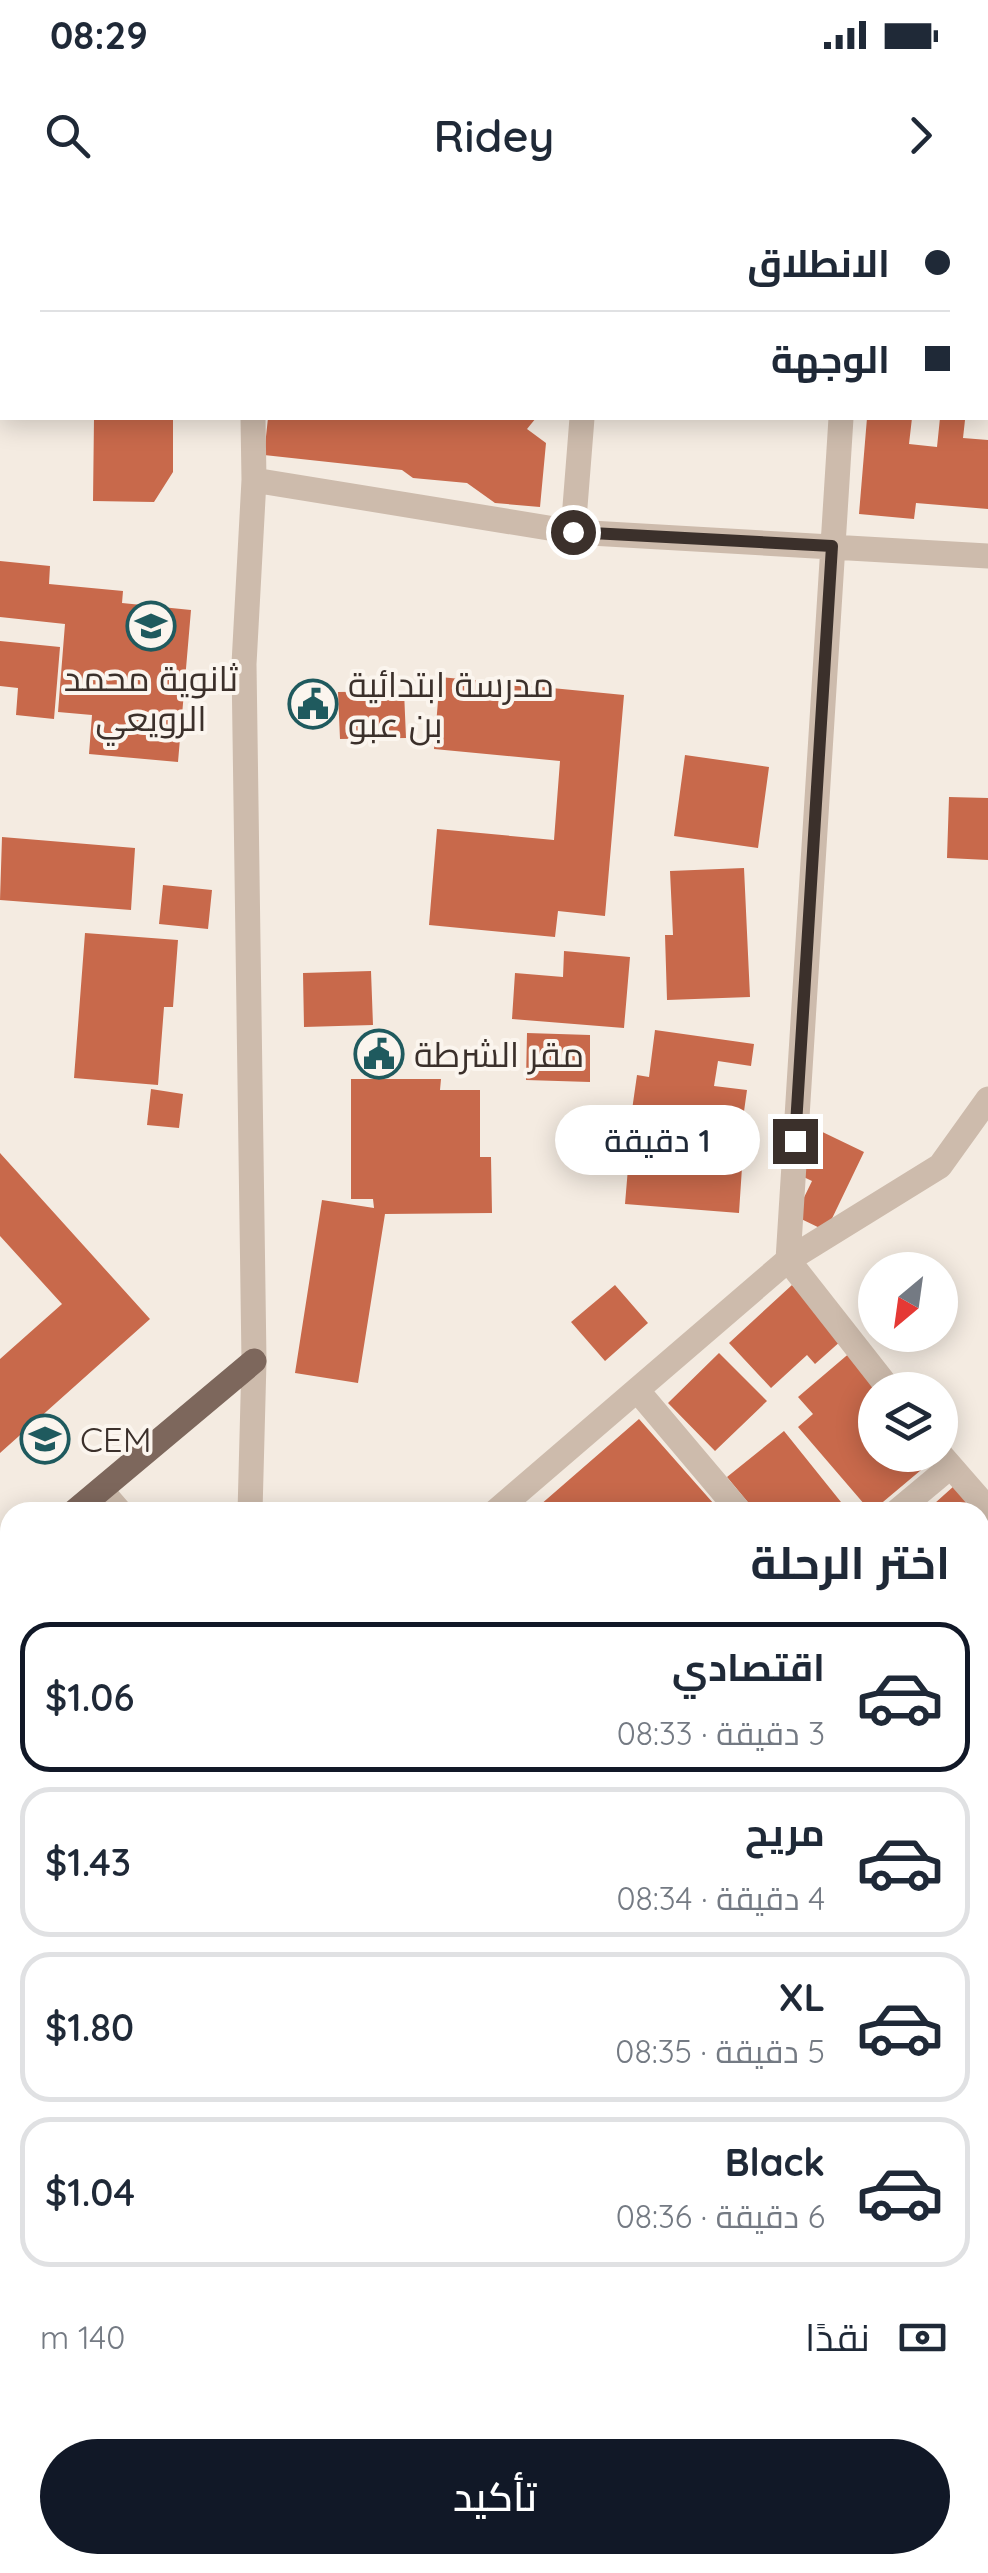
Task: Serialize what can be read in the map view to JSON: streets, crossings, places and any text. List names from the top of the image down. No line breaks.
{"places":{"school or university":["ثانوية محمد الرويعي","CEM"],"public building":["مدرسة ابتدائية بن عبو","مقر الشرطة"]},"north":"bottom left","page":{"status":"08:29","header":"Ridey","banner":["الانطلاق","الوجهة"],"bubble":"1 دقيقة","heading":"اختر الرحلة","list":[{"name":"اقتصادي","note":"3 دقيقة · 08:33","value":"$1.06"},{"name":"مريح","note":"4 دقيقة · 08:34","value":"$1.43"},{"name":"XL","note":"5 دقيقة · 08:35","value":"$1.80"},{"name":"Black","note":"6 دقيقة · 08:36","value":"$1.04"}],"pay":["نقدًا","140 m"],"buttons":"تأكيد"}}
